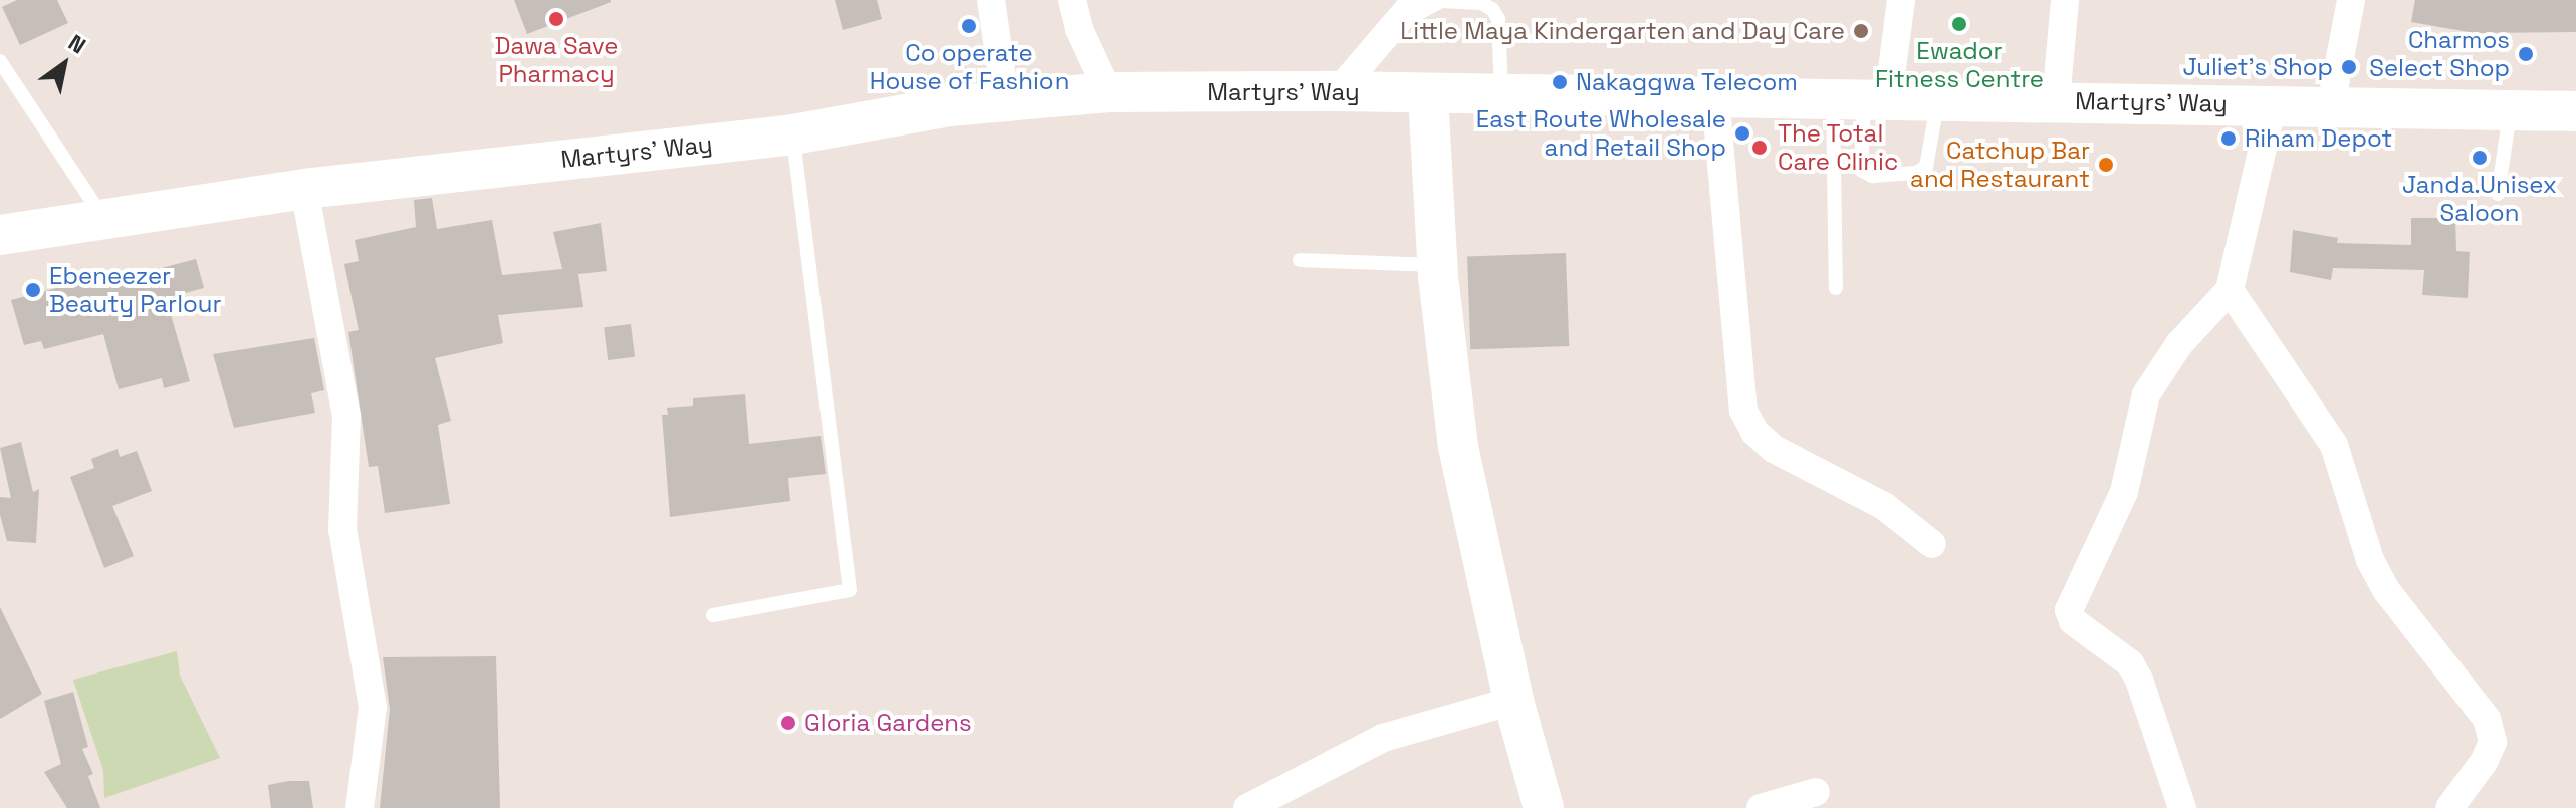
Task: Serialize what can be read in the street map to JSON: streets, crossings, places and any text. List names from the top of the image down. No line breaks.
{"streets":{"main road":["Martyrs' Way"]},"places":["Dawa Save Pharmacy","Ewador Fitness Centre","Co operate House of Fashion","Little Maya Kindergarten and Day Care","Charmos Select Shop","Juliet's Shop","Nakaggwa Telecom","East Route Wholesale and Retail Shop","Riham Depot","The Total Care Clinic","Janda.Unisex Saloon","Catchup Bar and Restaurant","Ebeneezer Beauty Parlour","Gloria Gardens"],"north":"top right"}
